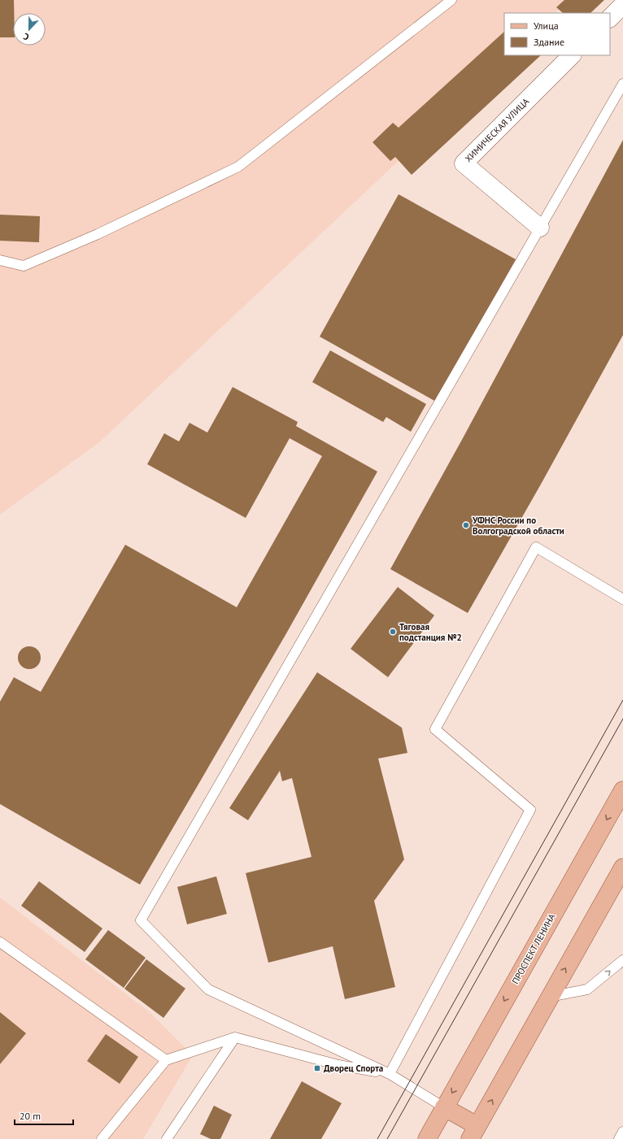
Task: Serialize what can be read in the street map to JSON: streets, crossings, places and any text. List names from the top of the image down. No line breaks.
{"streets":{"main road":["ПРОСПЕКТ ЛЕНИНА"],"street":["ХИМИЧЕСКАЯ УЛИЦА"]},"places":{"other":["УФНС России по Волгоградской области","Тяговая подстанция №2"],"transit":["Дворец Спорта"]},"legend":["Улица","Здание"],"scale_bar":"20 m","north":"bottom"}
